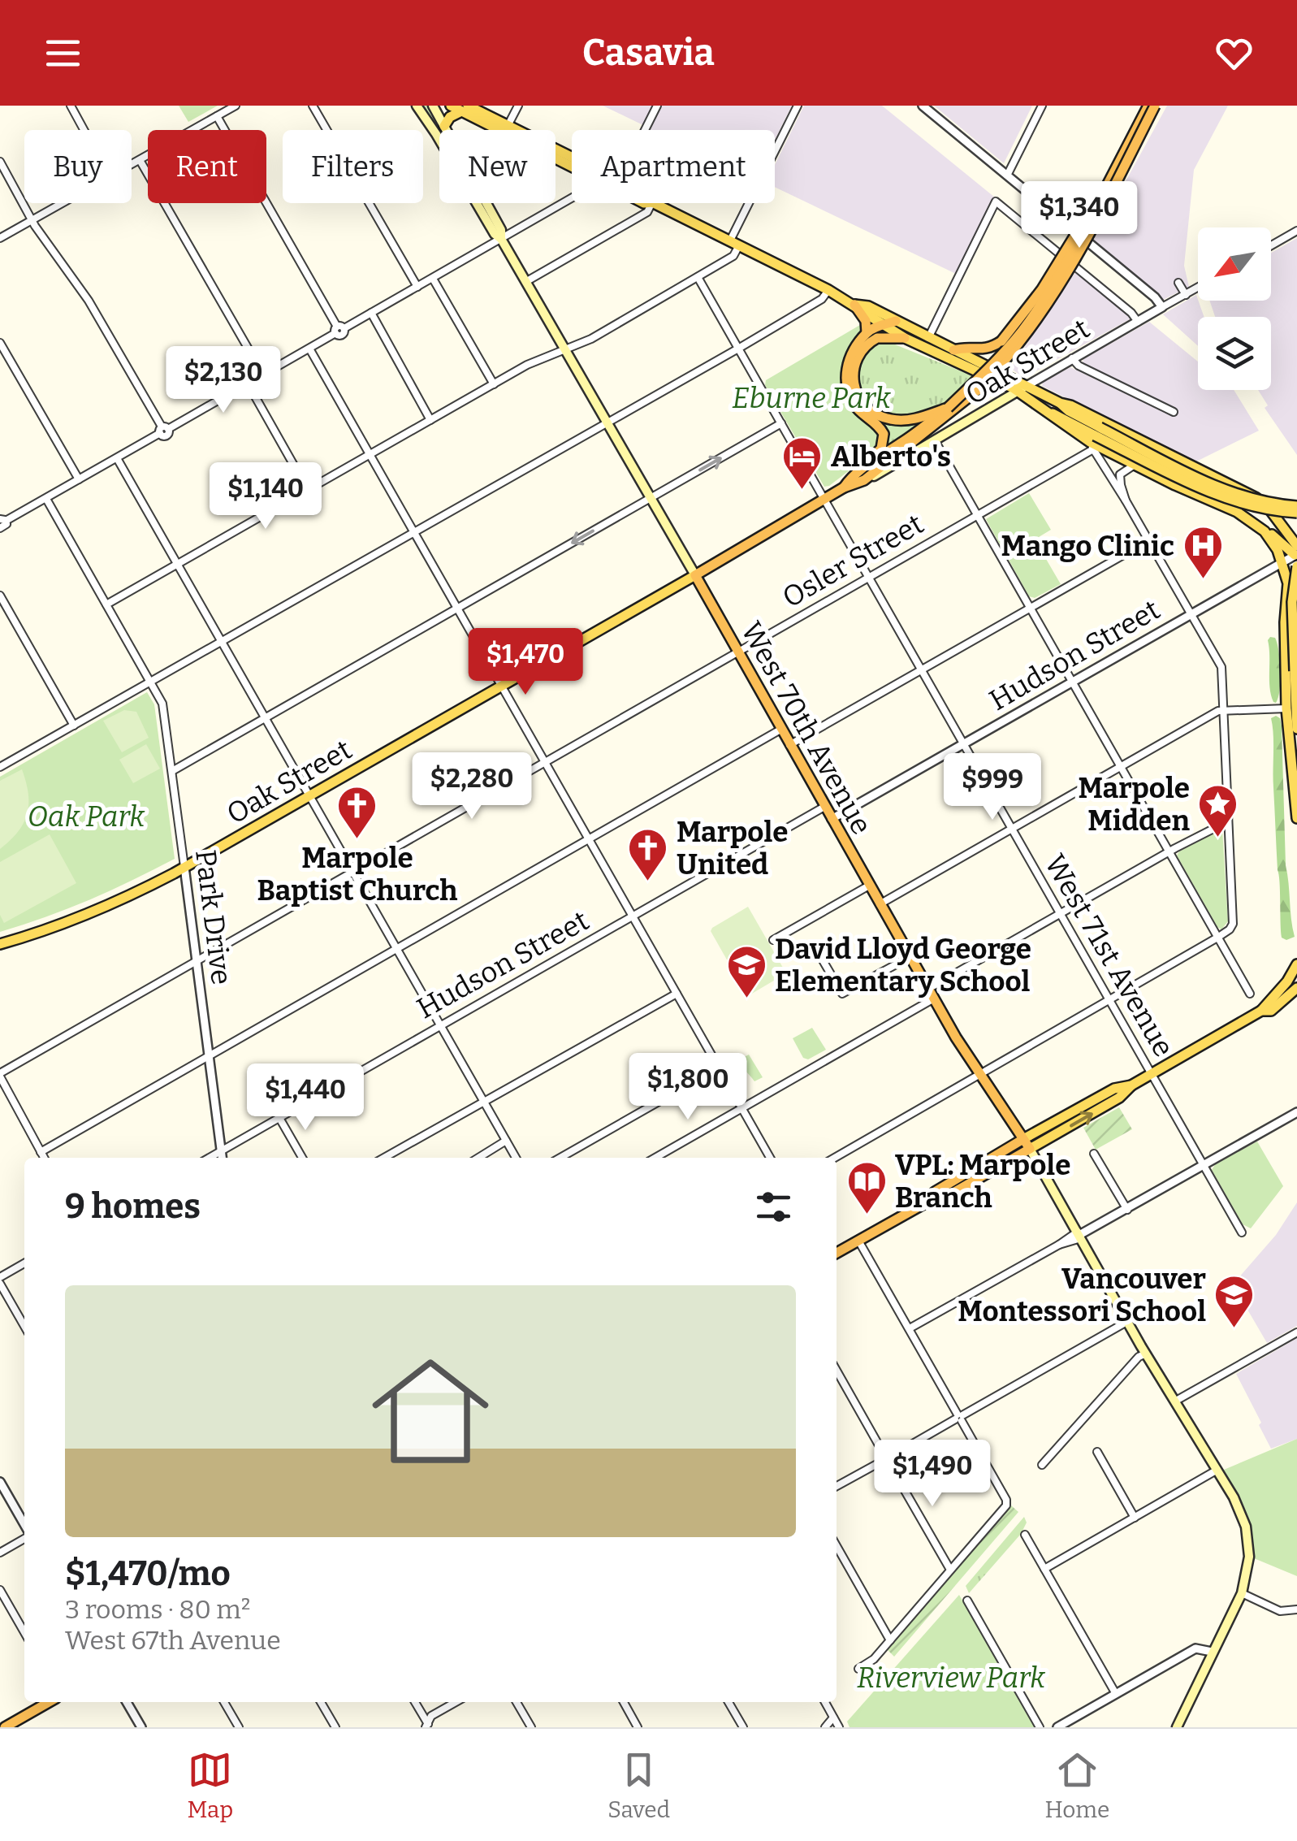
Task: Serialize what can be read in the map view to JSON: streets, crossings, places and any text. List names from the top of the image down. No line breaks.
{"streets":{"highway":["Oak Street","West 70th Avenue"],"street":["Osler Street","Hudson Street","Park Drive","West 71st Avenue"]},"crossings":[["Oak Street","West 70th Avenue"],["Oak Street","Park Drive"],["Oak Street","West 71st Avenue"],["Osler Street","West 70th Avenue"],["Osler Street","Park Drive"],["Osler Street","West 71st Avenue"],["Hudson Street","West 70th Avenue"],["Hudson Street","Park Drive"],["Hudson Street","West 71st Avenue"]],"parks":["Eburne Park","Oak Park","Riverview Park"],"places":{"hotel":["Alberto's"],"hospital":["Mango Clinic"],"place":["Marpole Midden"],"church":["Marpole Baptist Church","Marpole United"],"school or university":["David Lloyd George Elementary School","Vancouver Montessori School"],"library":["VPL: Marpole Branch"]},"north":"bottom left","page":{"header":"Casavia","chip":["Buy","Rent","Filters","New","Apartment"],"price":["$1,340","$2,130","$1,140","$1,470","$2,280","$999","$1,800","$1,440","$1,490"],"heading":"9 homes","list":[{"name":"$1,470/mo","note":"3 rooms · 80 m² · West 67th Avenue"}],"tabs":["Map","Saved","Home"]}}
